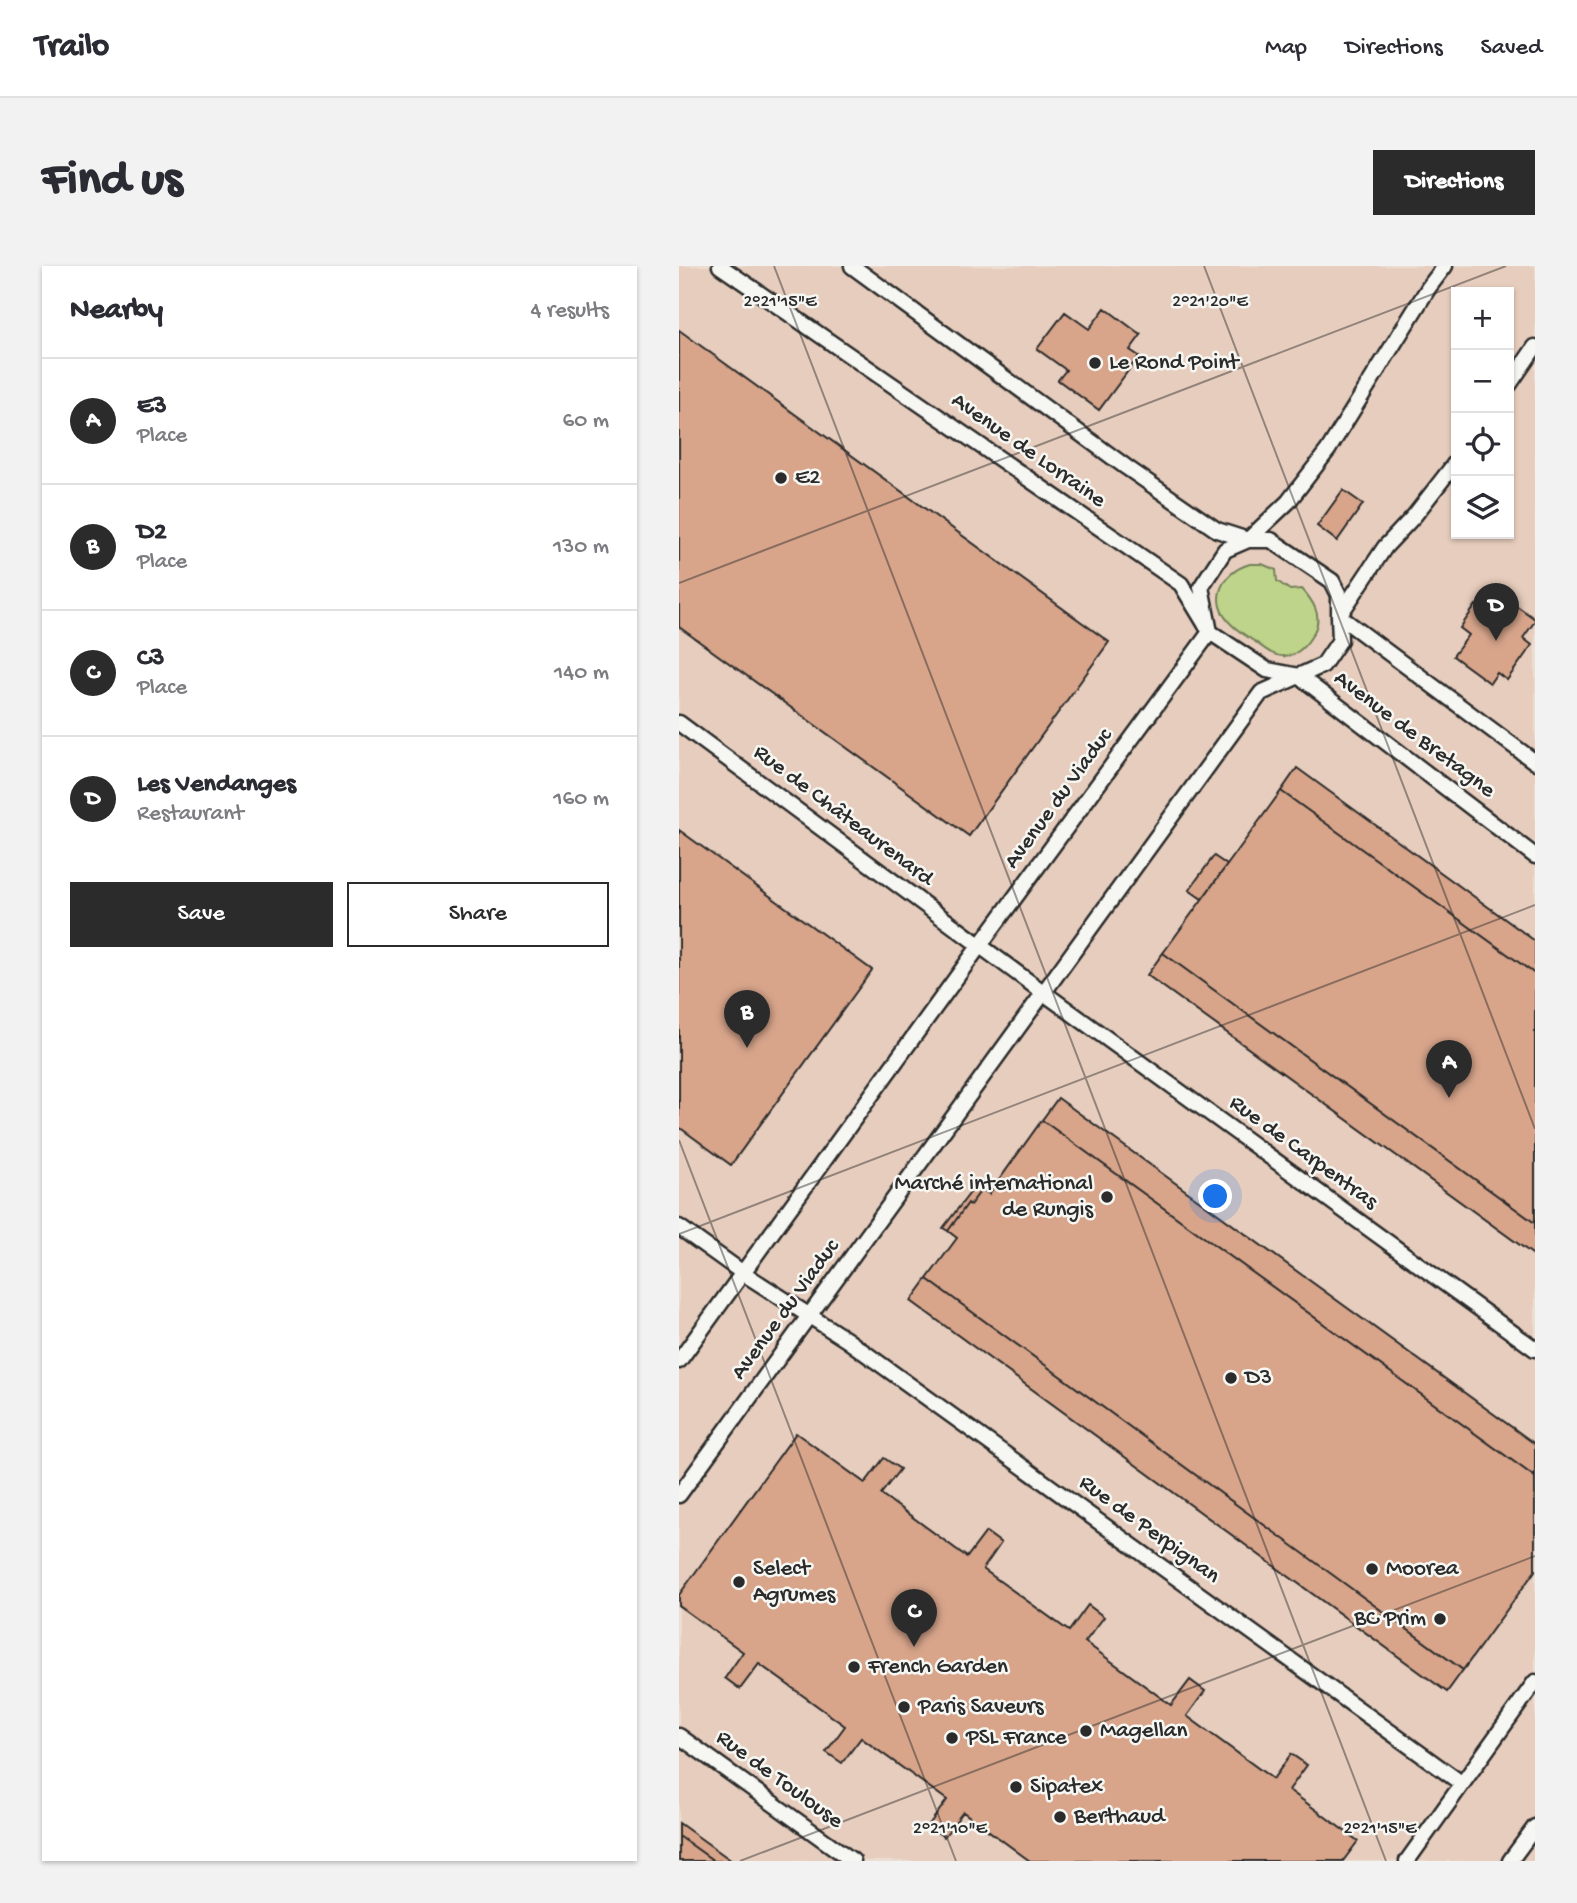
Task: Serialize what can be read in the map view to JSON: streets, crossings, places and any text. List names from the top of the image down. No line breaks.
{"streets":{"lane":["Avenue de Lorraine","Avenue de Bretagne","Avenue du Viaduc","Rue de Châteaurenard","Rue de Carpentras","Rue de Perpignan","Rue de Toulouse"]},"crossings":[["Avenue de Lorraine","Avenue de Bretagne"],["Avenue de Lorraine","Avenue du Viaduc"],["Avenue de Bretagne","Avenue du Viaduc"],["Avenue du Viaduc","Rue de Châteaurenard"],["Avenue du Viaduc","Rue de Carpentras"],["Avenue du Viaduc","Rue de Perpignan"],["Rue de Châteaurenard","Rue de Carpentras"]],"places":["Le Rond Point","E2","Marché international de Rungis","D3","Moorea","Select Agrumes","BC Prim","French Garden","Paris Saveurs","Magellan","PSL France","Sipatex","Berthaud"],"page":{"header":"Trailo","nav":["Map","Directions","Saved"],"buttons":["Directions",["Save","Share"]],"title":"Find us","heading":["Nearby","4 results"],"map_buttons":["+","−"],"list":[{"mark":"A","name":"E3","note":"Place","value":"60 m"},{"mark":"B","name":"D2","note":"Place","value":"130 m"},{"mark":"C","name":"C3","note":"Place","value":"140 m"},{"mark":"D","name":"Les Vendanges","note":"Restaurant","value":"160 m"}],"pins":["D","B","A","C"]},"coordinates":["2°21'15\"E","2°21'20\"E","2°21'10\"E"]}
